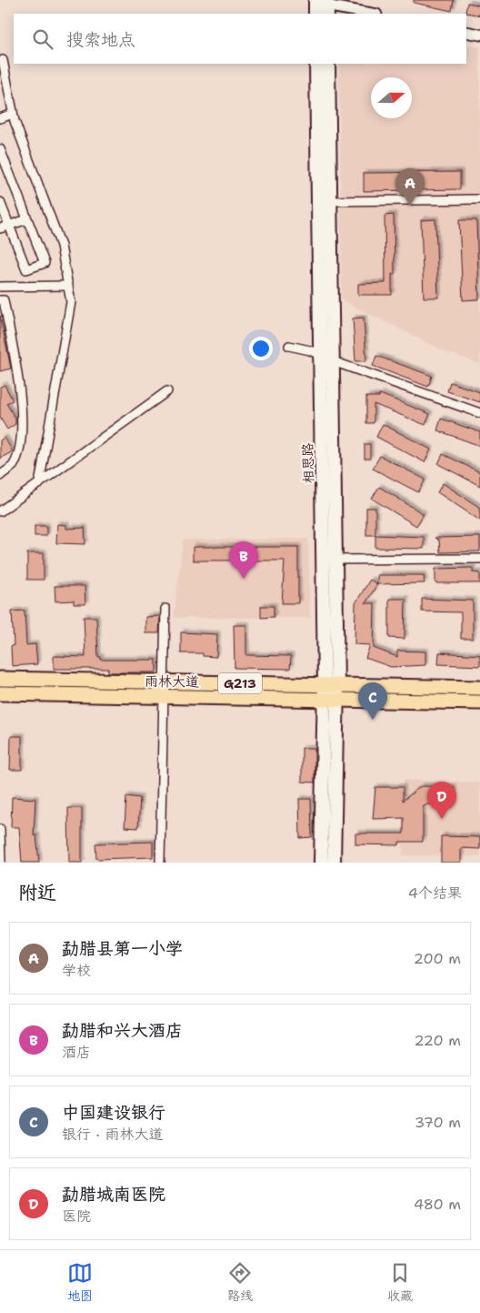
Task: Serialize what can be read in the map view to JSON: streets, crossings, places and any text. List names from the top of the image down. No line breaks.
{"streets":{"highway":["雨林大道","G213"],"main road":["相思路"]},"crossings":[["相思路","雨林大道"]],"north":"right","page":{"search":"搜索地点","pins":["A","B","C","D"],"heading":["附近","4个结果"],"list":[{"mark":"A","name":"勐腊县第一小学","note":"学校","value":"200 m"},{"mark":"B","name":"勐腊和兴大酒店","note":"酒店","value":"220 m"},{"mark":"C","name":"中国建设银行","note":"银行 · 雨林大道","value":"370 m"},{"mark":"D","name":"勐腊城南医院","note":"医院","value":"480 m"}],"nav":["地图","路线","收藏"]}}
